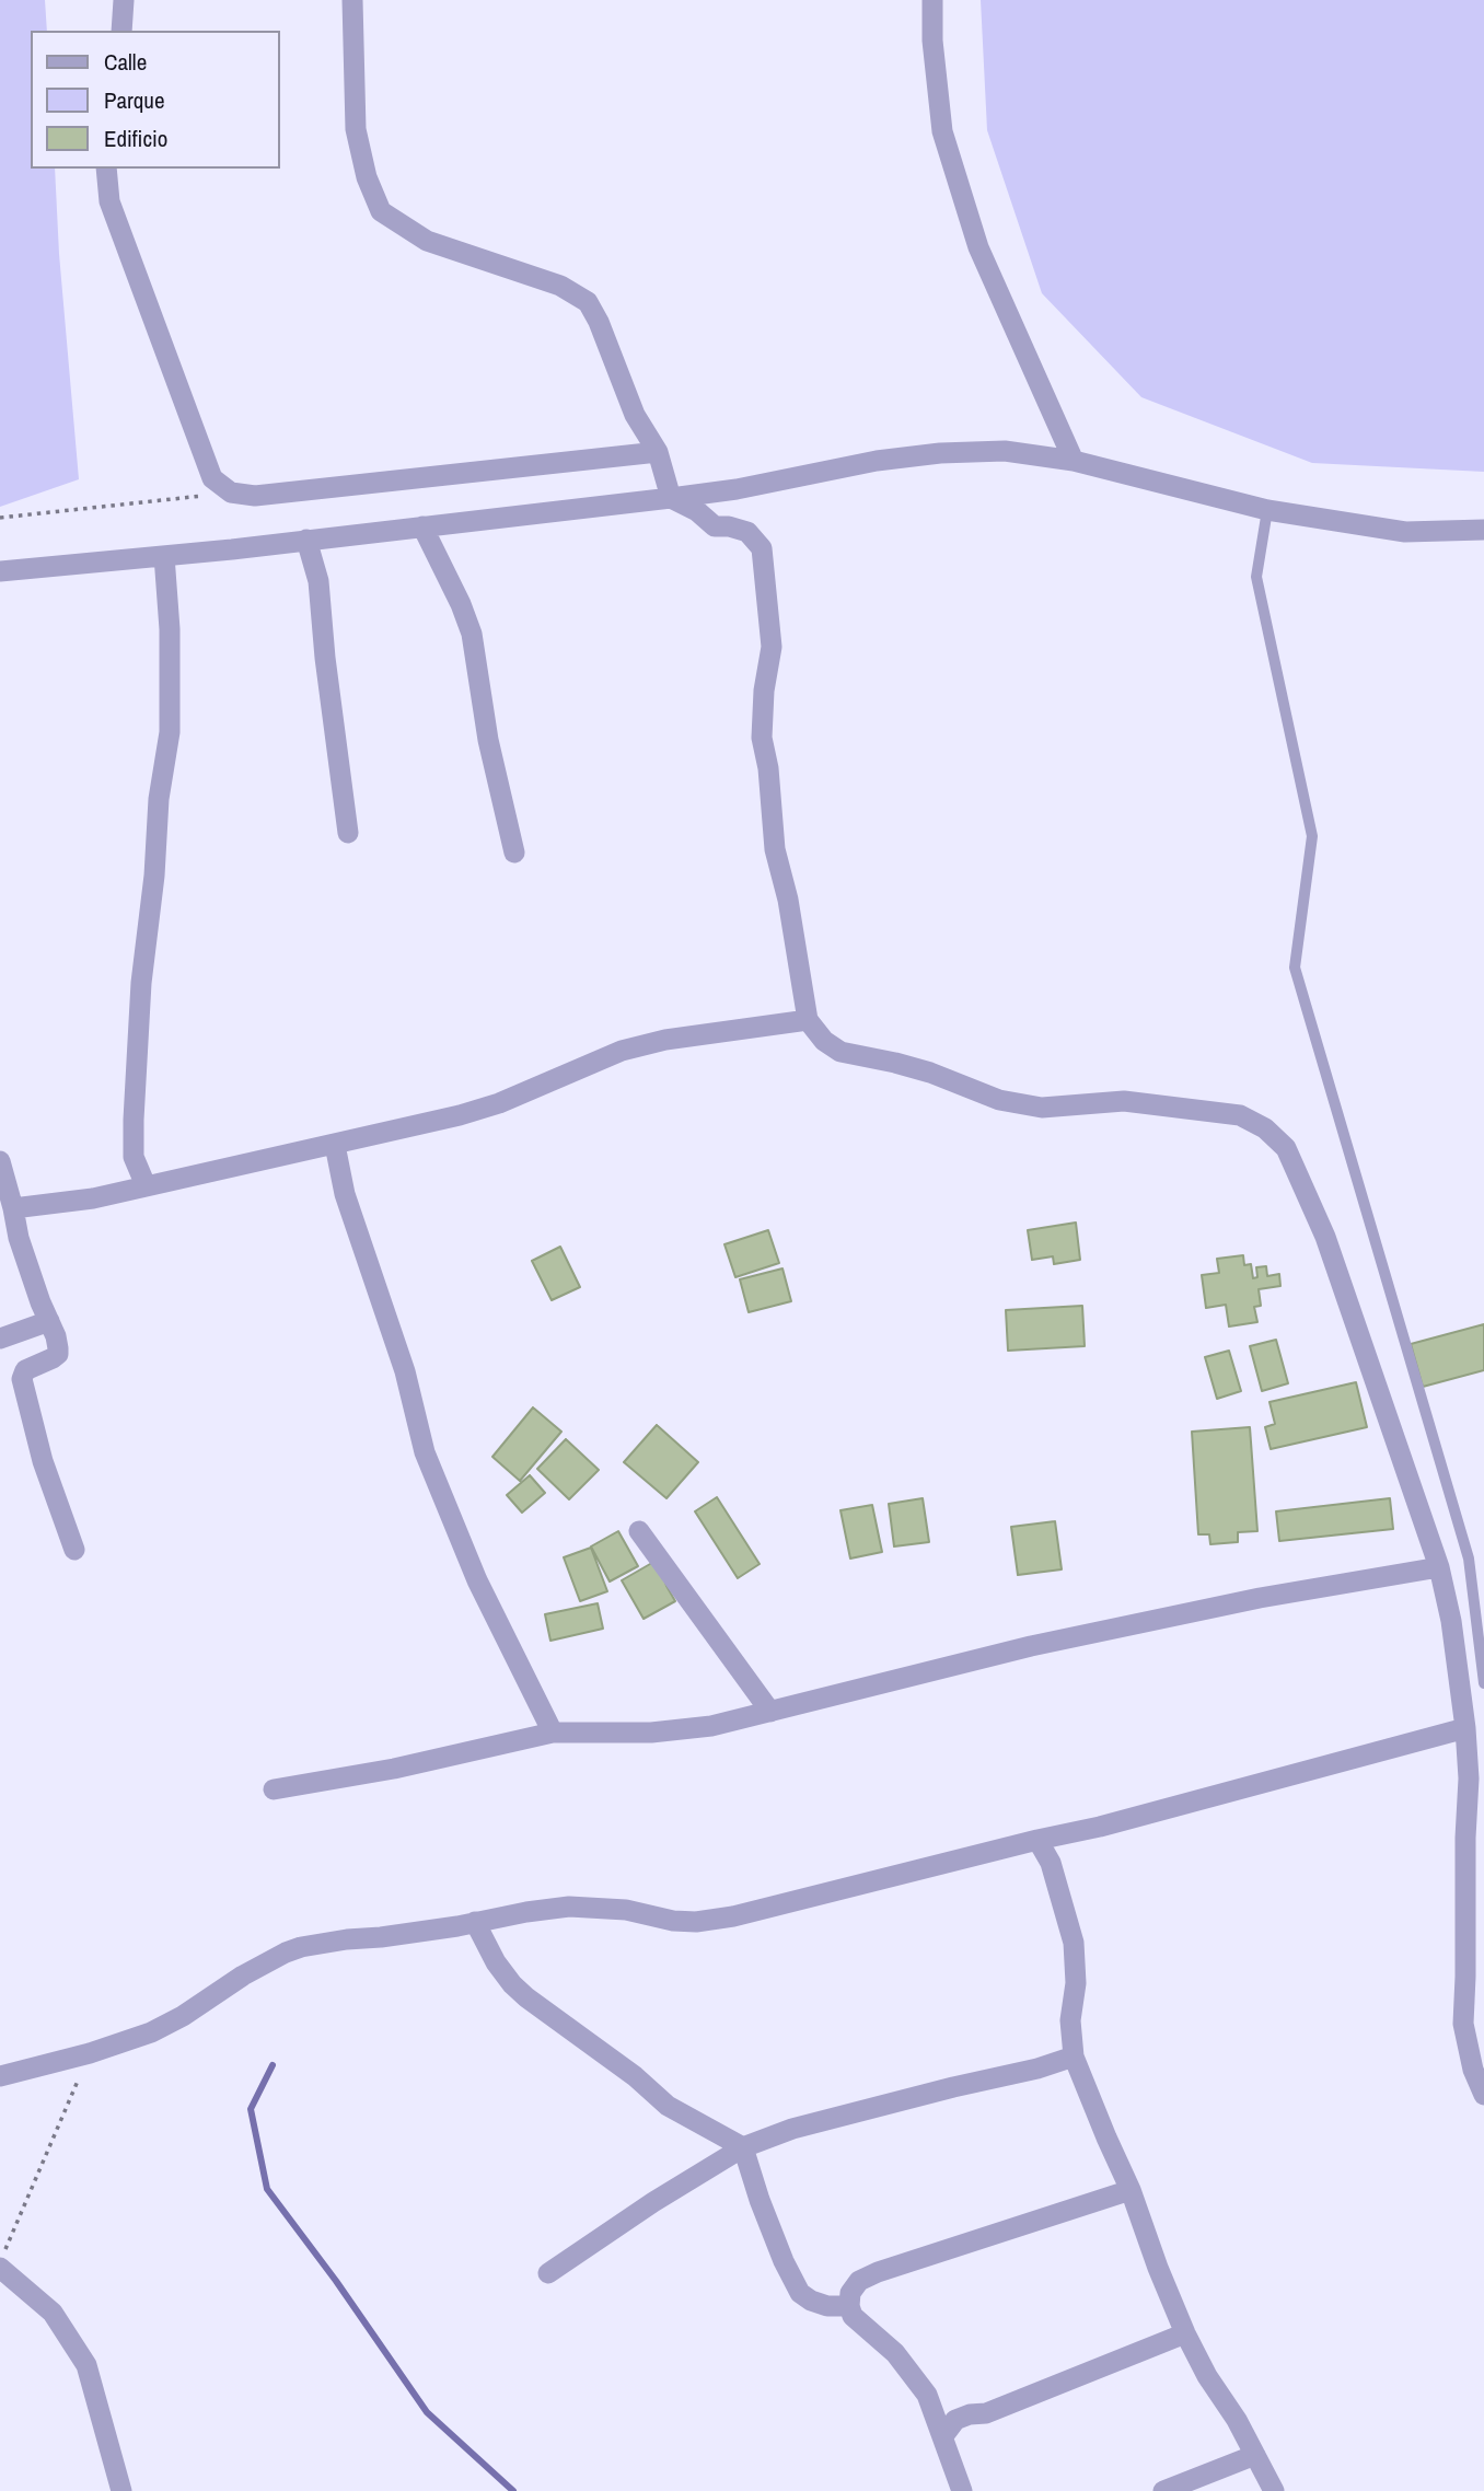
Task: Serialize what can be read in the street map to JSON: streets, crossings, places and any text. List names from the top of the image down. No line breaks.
{"legend":["Calle","Parque","Edificio"]}
